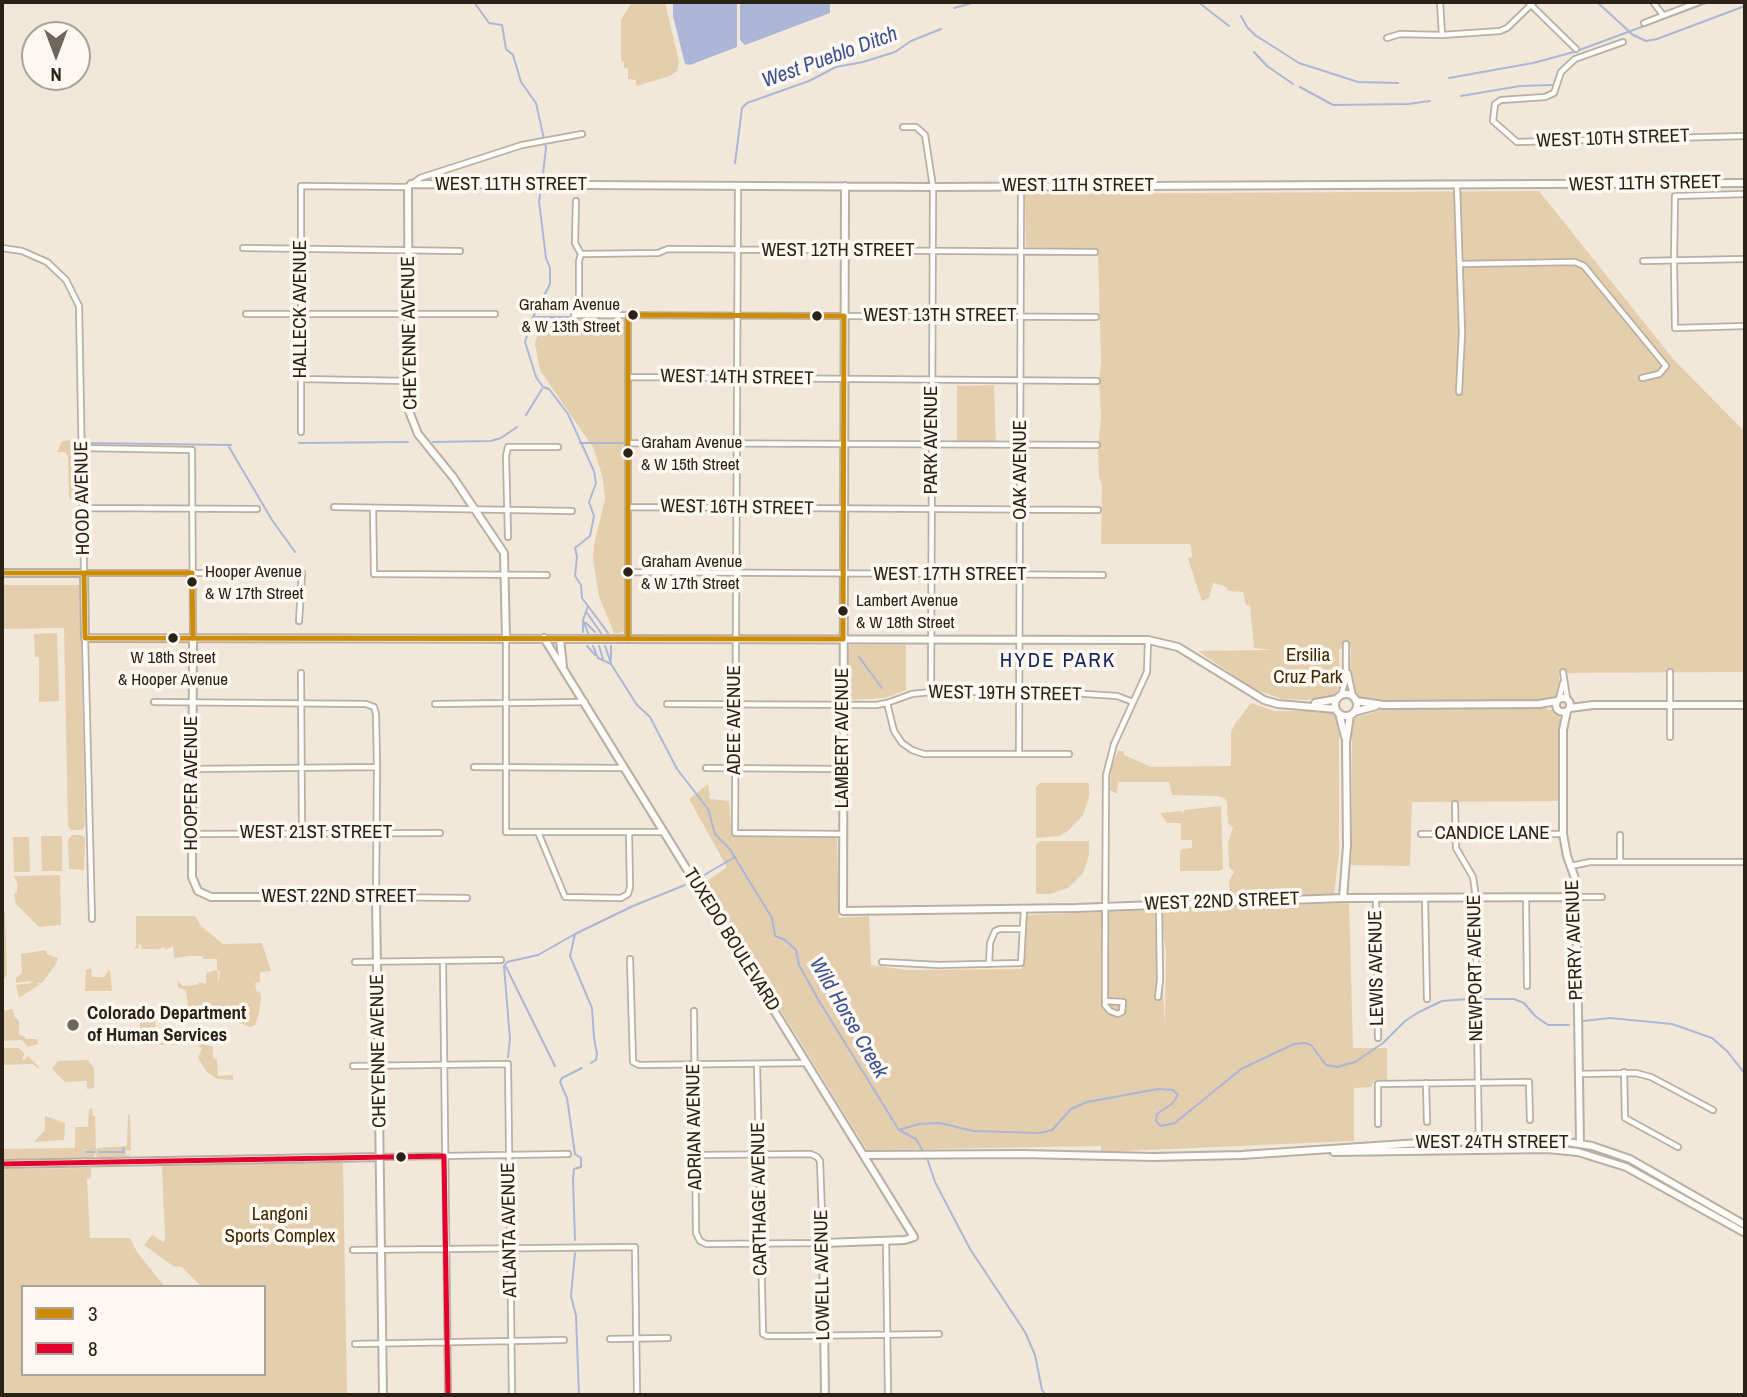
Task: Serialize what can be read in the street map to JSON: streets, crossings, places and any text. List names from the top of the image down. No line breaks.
{"streets":{"street":["WEST 10TH STREET","WEST 11TH STREET","WEST 12TH STREET","HALLECK AVENUE","WEST 13TH STREET","CHEYENNE AVENUE","WEST 14TH STREET","PARK AVENUE","OAK AVENUE","HOOD AVENUE","WEST 16TH STREET","WEST 17TH STREET","WEST 19TH STREET","ADEE AVENUE","LAMBERT AVENUE","HOOPER AVENUE","WEST 21ST STREET","CANDICE LANE","WEST 22ND STREET","TUXEDO BOULEVARD","PERRY AVENUE","LEWIS AVENUE","NEWPORT AVENUE","ADRIAN AVENUE","WEST 24TH STREET","CARTHAGE AVENUE","ATLANTA AVENUE","LOWELL AVENUE"]},"crossings":[["WEST 11TH STREET","HALLECK AVENUE"],["WEST 11TH STREET","CHEYENNE AVENUE"],["WEST 11TH STREET","PARK AVENUE"],["WEST 11TH STREET","OAK AVENUE"],["WEST 11TH STREET","ADEE AVENUE"],["WEST 11TH STREET","LAMBERT AVENUE"],["WEST 12TH STREET","WEST 13TH STREET"],["WEST 12TH STREET","PARK AVENUE"],["WEST 12TH STREET","OAK AVENUE"],["WEST 12TH STREET","ADEE AVENUE"],["WEST 12TH STREET","LAMBERT AVENUE"],["WEST 13TH STREET","PARK AVENUE"],["WEST 13TH STREET","OAK AVENUE"],["WEST 13TH STREET","ADEE AVENUE"],["WEST 13TH STREET","LAMBERT AVENUE"],["CHEYENNE AVENUE","WEST 21ST STREET"],["CHEYENNE AVENUE","WEST 22ND STREET"],["WEST 14TH STREET","PARK AVENUE"],["WEST 14TH STREET","OAK AVENUE"],["WEST 14TH STREET","ADEE AVENUE"],["WEST 14TH STREET","LAMBERT AVENUE"],["PARK AVENUE","WEST 16TH STREET"],["PARK AVENUE","WEST 17TH STREET"],["PARK AVENUE","WEST 19TH STREET"],["OAK AVENUE","WEST 16TH STREET"],["OAK AVENUE","WEST 17TH STREET"],["OAK AVENUE","WEST 19TH STREET"],["HOOD AVENUE","HOOPER AVENUE"],["WEST 16TH STREET","ADEE AVENUE"],["WEST 16TH STREET","LAMBERT AVENUE"],["WEST 17TH STREET","ADEE AVENUE"],["WEST 17TH STREET","LAMBERT AVENUE"],["WEST 19TH STREET","ADEE AVENUE"],["WEST 19TH STREET","LAMBERT AVENUE"],["ADEE AVENUE","LAMBERT AVENUE"],["LAMBERT AVENUE","WEST 22ND STREET"],["HOOPER AVENUE","WEST 21ST STREET"],["HOOPER AVENUE","WEST 22ND STREET"],["CANDICE LANE","PERRY AVENUE"],["CANDICE LANE","NEWPORT AVENUE"],["WEST 22ND STREET","PERRY AVENUE"],["WEST 22ND STREET","LEWIS AVENUE"],["WEST 22ND STREET","NEWPORT AVENUE"],["TUXEDO BOULEVARD","WEST 24TH STREET"],["PERRY AVENUE","WEST 24TH STREET"],["NEWPORT AVENUE","WEST 24TH STREET"],["ADRIAN AVENUE","CARTHAGE AVENUE"],["CARTHAGE AVENUE","LOWELL AVENUE"]],"districts":["HYDE PARK"],"water":["West Pueblo Ditch","Wild Horse Creek"],"parks":["Ersilia Cruz Park","Langoni Sports Complex"],"places":["Graham Avenue & W 13th Street","Graham Avenue & W 15th Street","Graham Avenue & W 17th Street","Hooper Avenue & W 17th Street","Lambert Avenue & W 18th Street","W 18th Street & Hooper Avenue","Colorado Department of Human Services"],"lines":["transit line 3","transit line 8"],"legend":["3","8"],"north":"bottom"}
